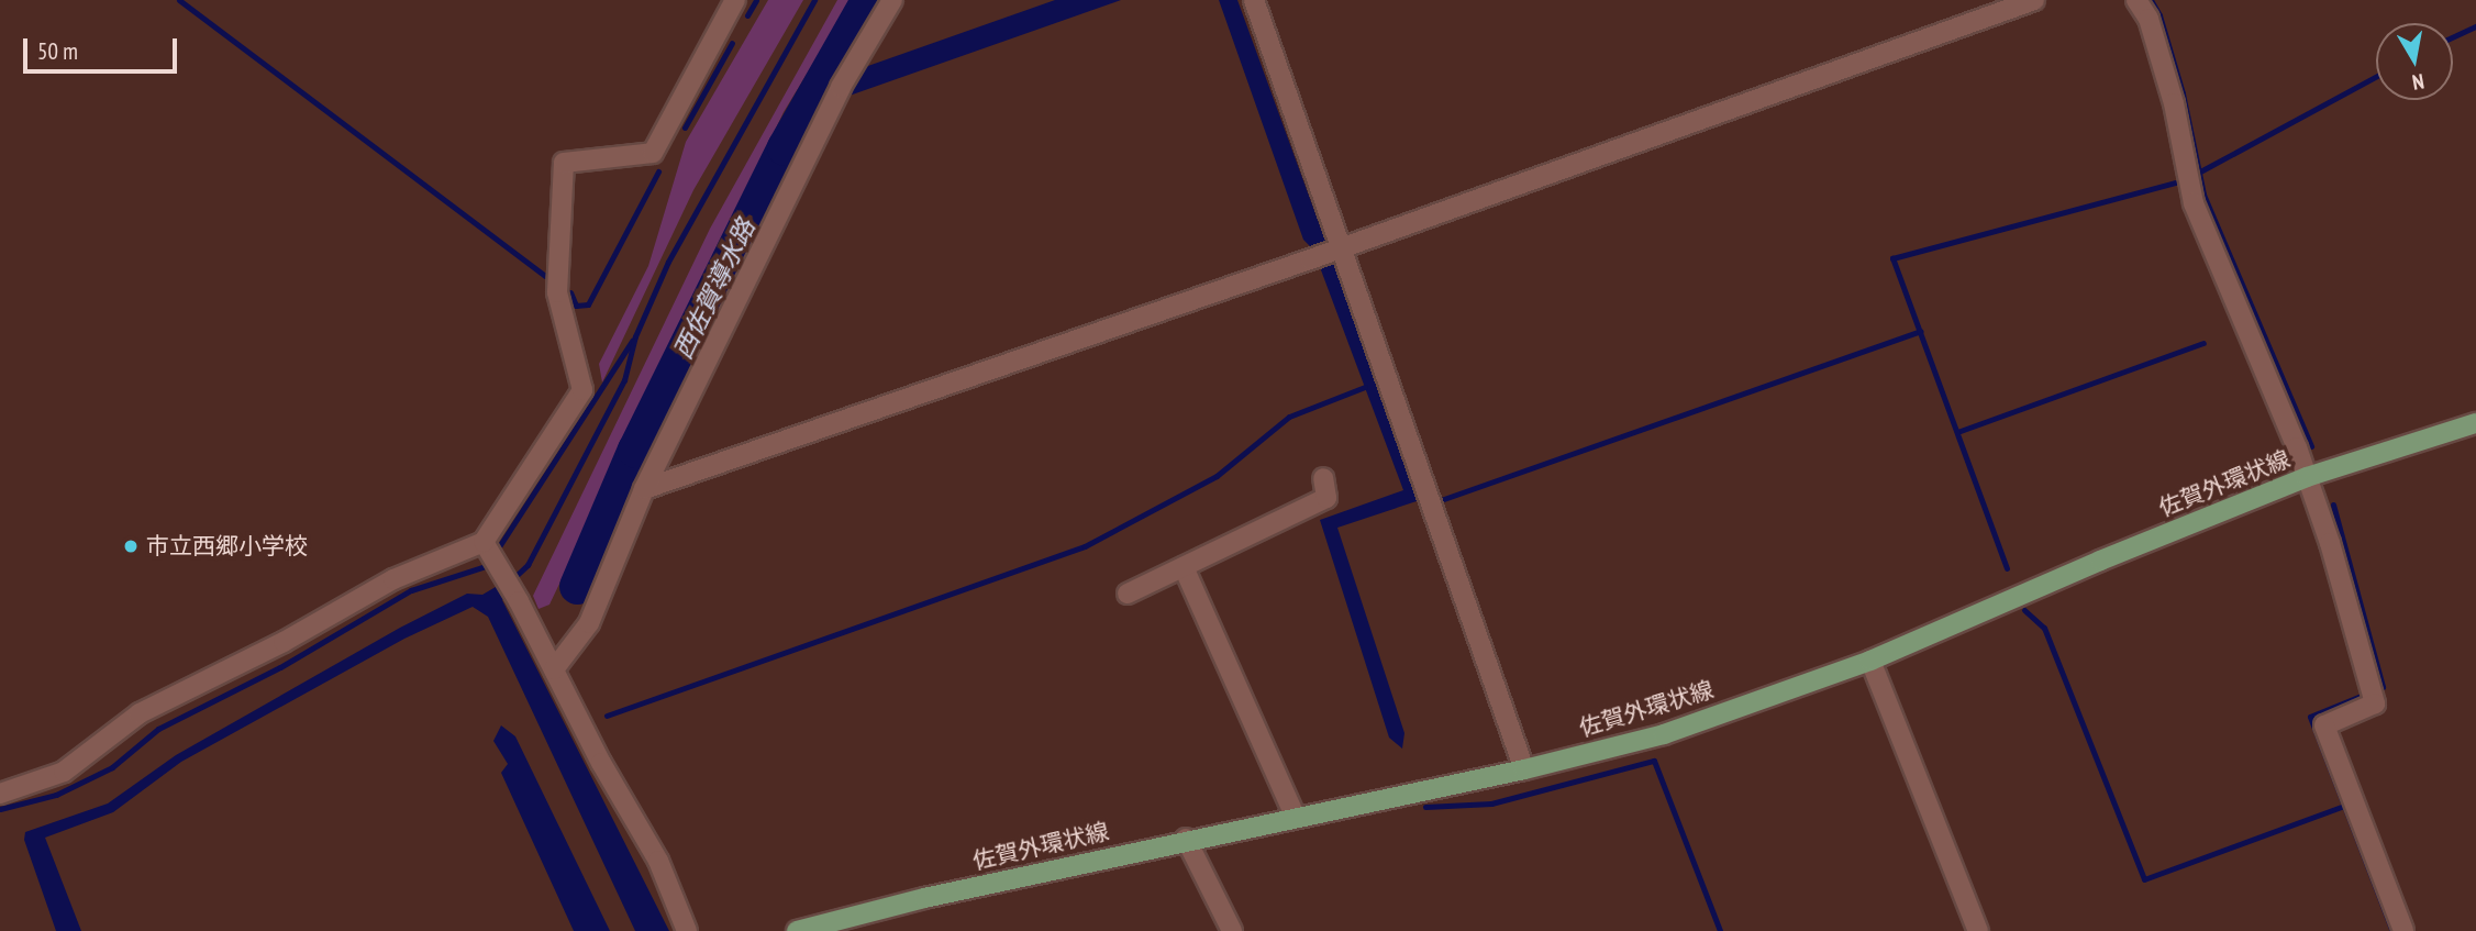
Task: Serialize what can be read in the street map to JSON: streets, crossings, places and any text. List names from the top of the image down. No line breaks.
{"streets":{"main road":["佐賀外環状線"]},"water":["西佐賀導水路"],"places":["市立西郷小学校"],"scale_bar":"50 m","north":"bottom"}
